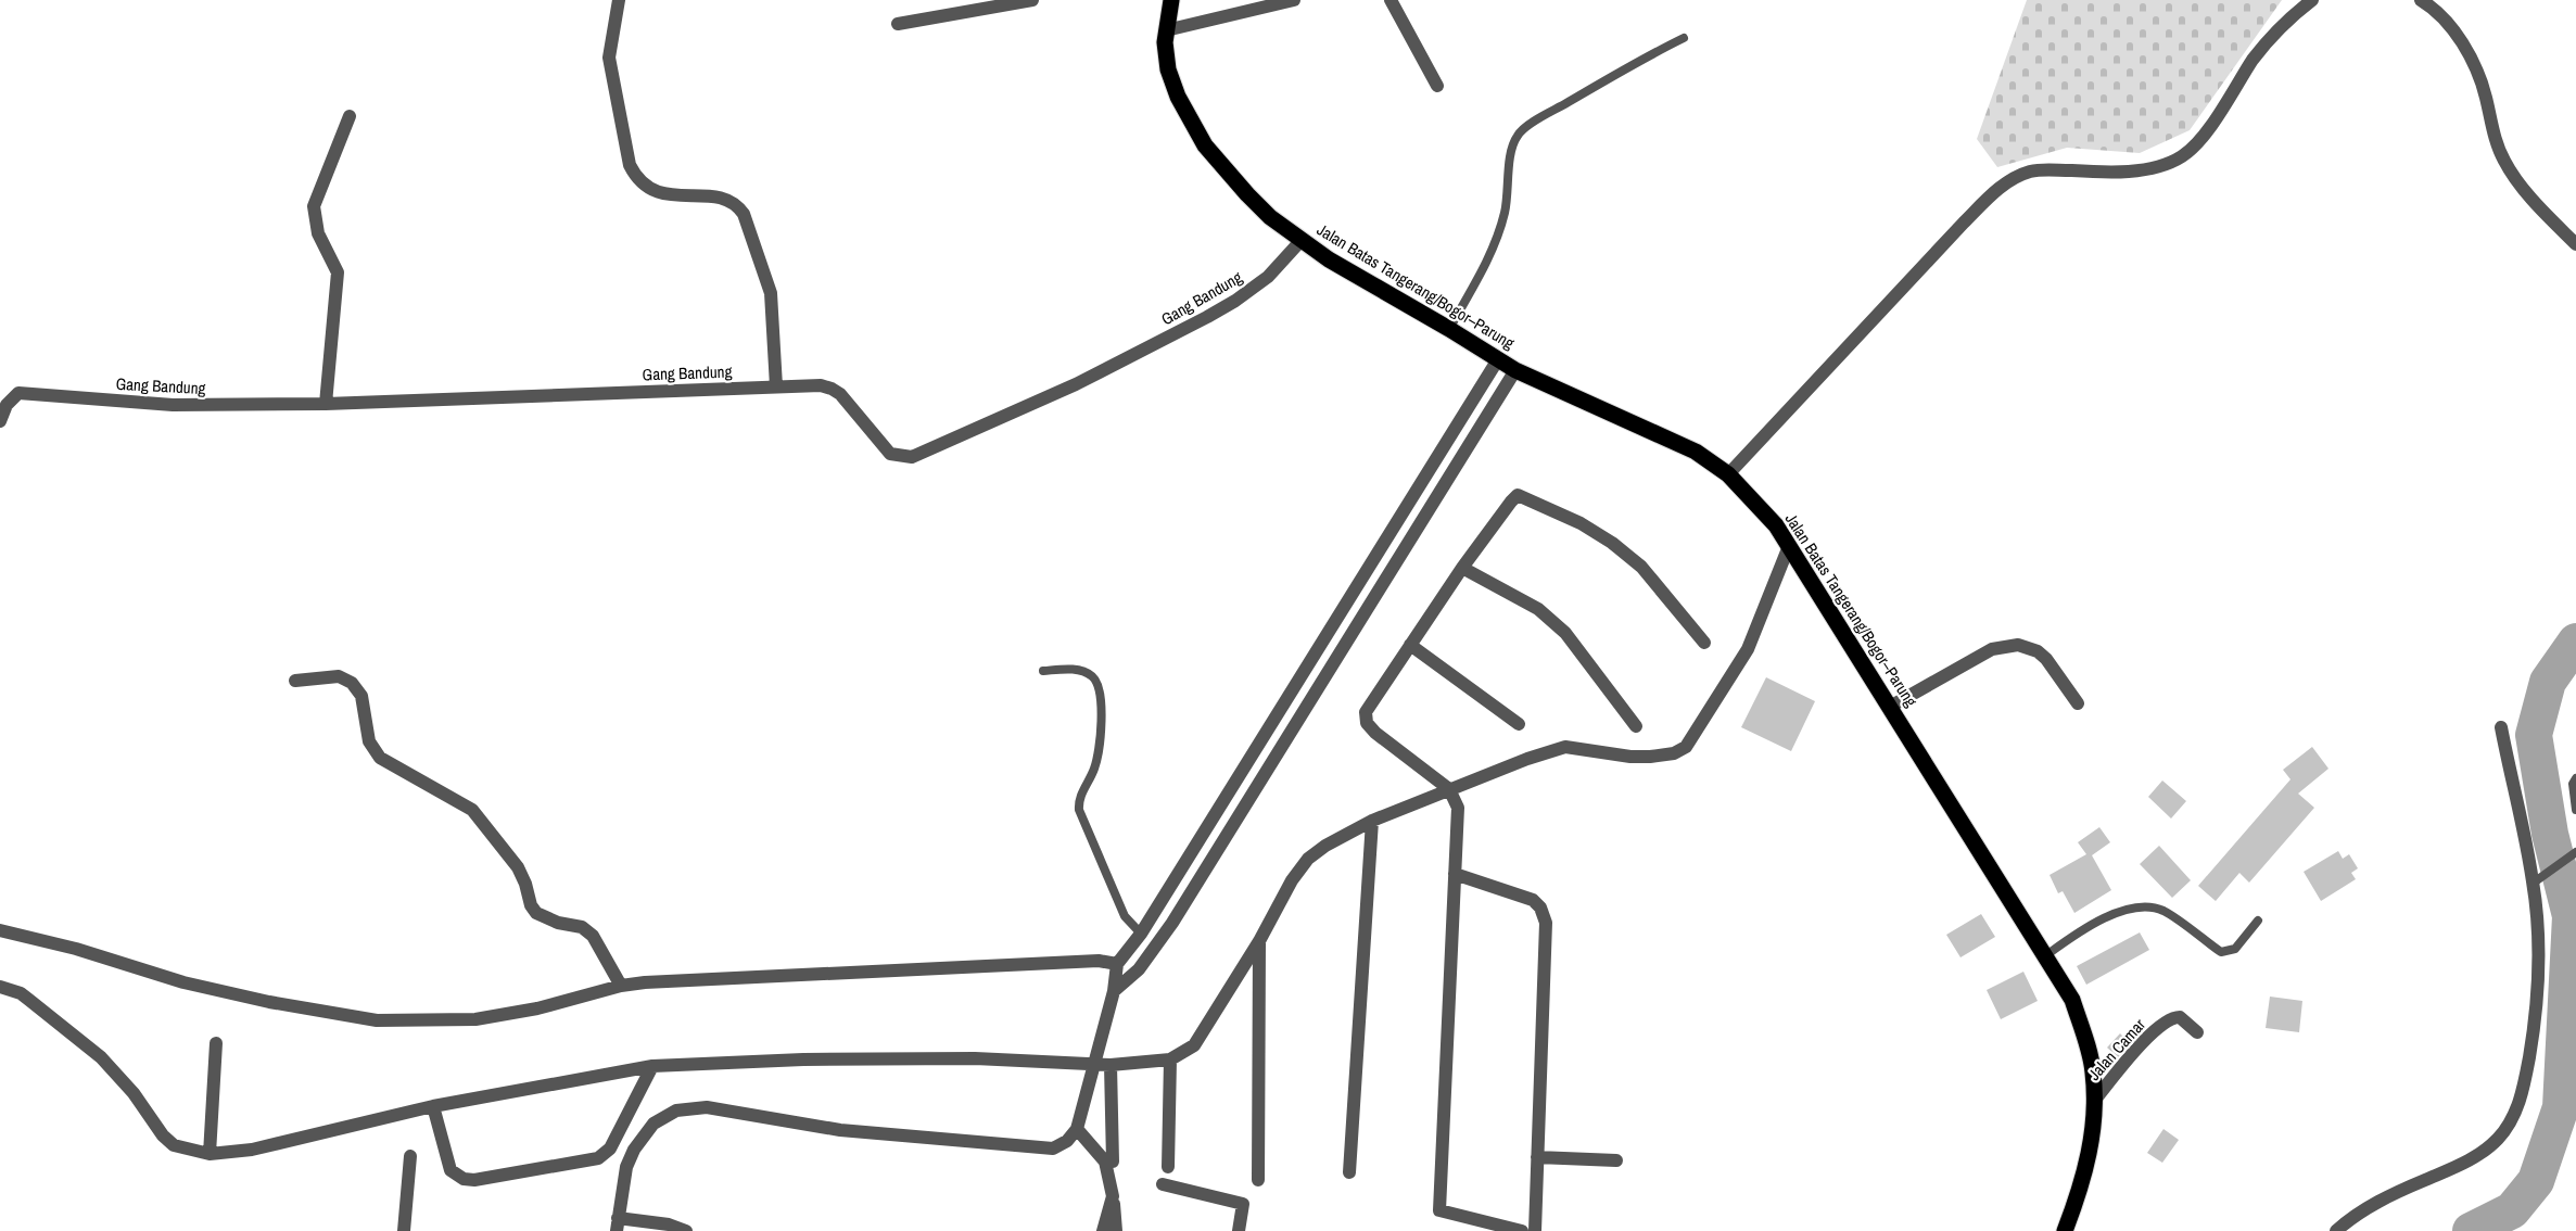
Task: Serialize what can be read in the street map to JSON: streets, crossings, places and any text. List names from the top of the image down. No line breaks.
{"streets":{"main road":["Jalan Batas Tangerang/Bogor–Parung"],"street":["Gang Bandung","Jalan Camar"]},"crossings":[["Jalan Batas Tangerang/Bogor–Parung","Gang Bandung"],["Jalan Batas Tangerang/Bogor–Parung","Jalan Camar"]]}
